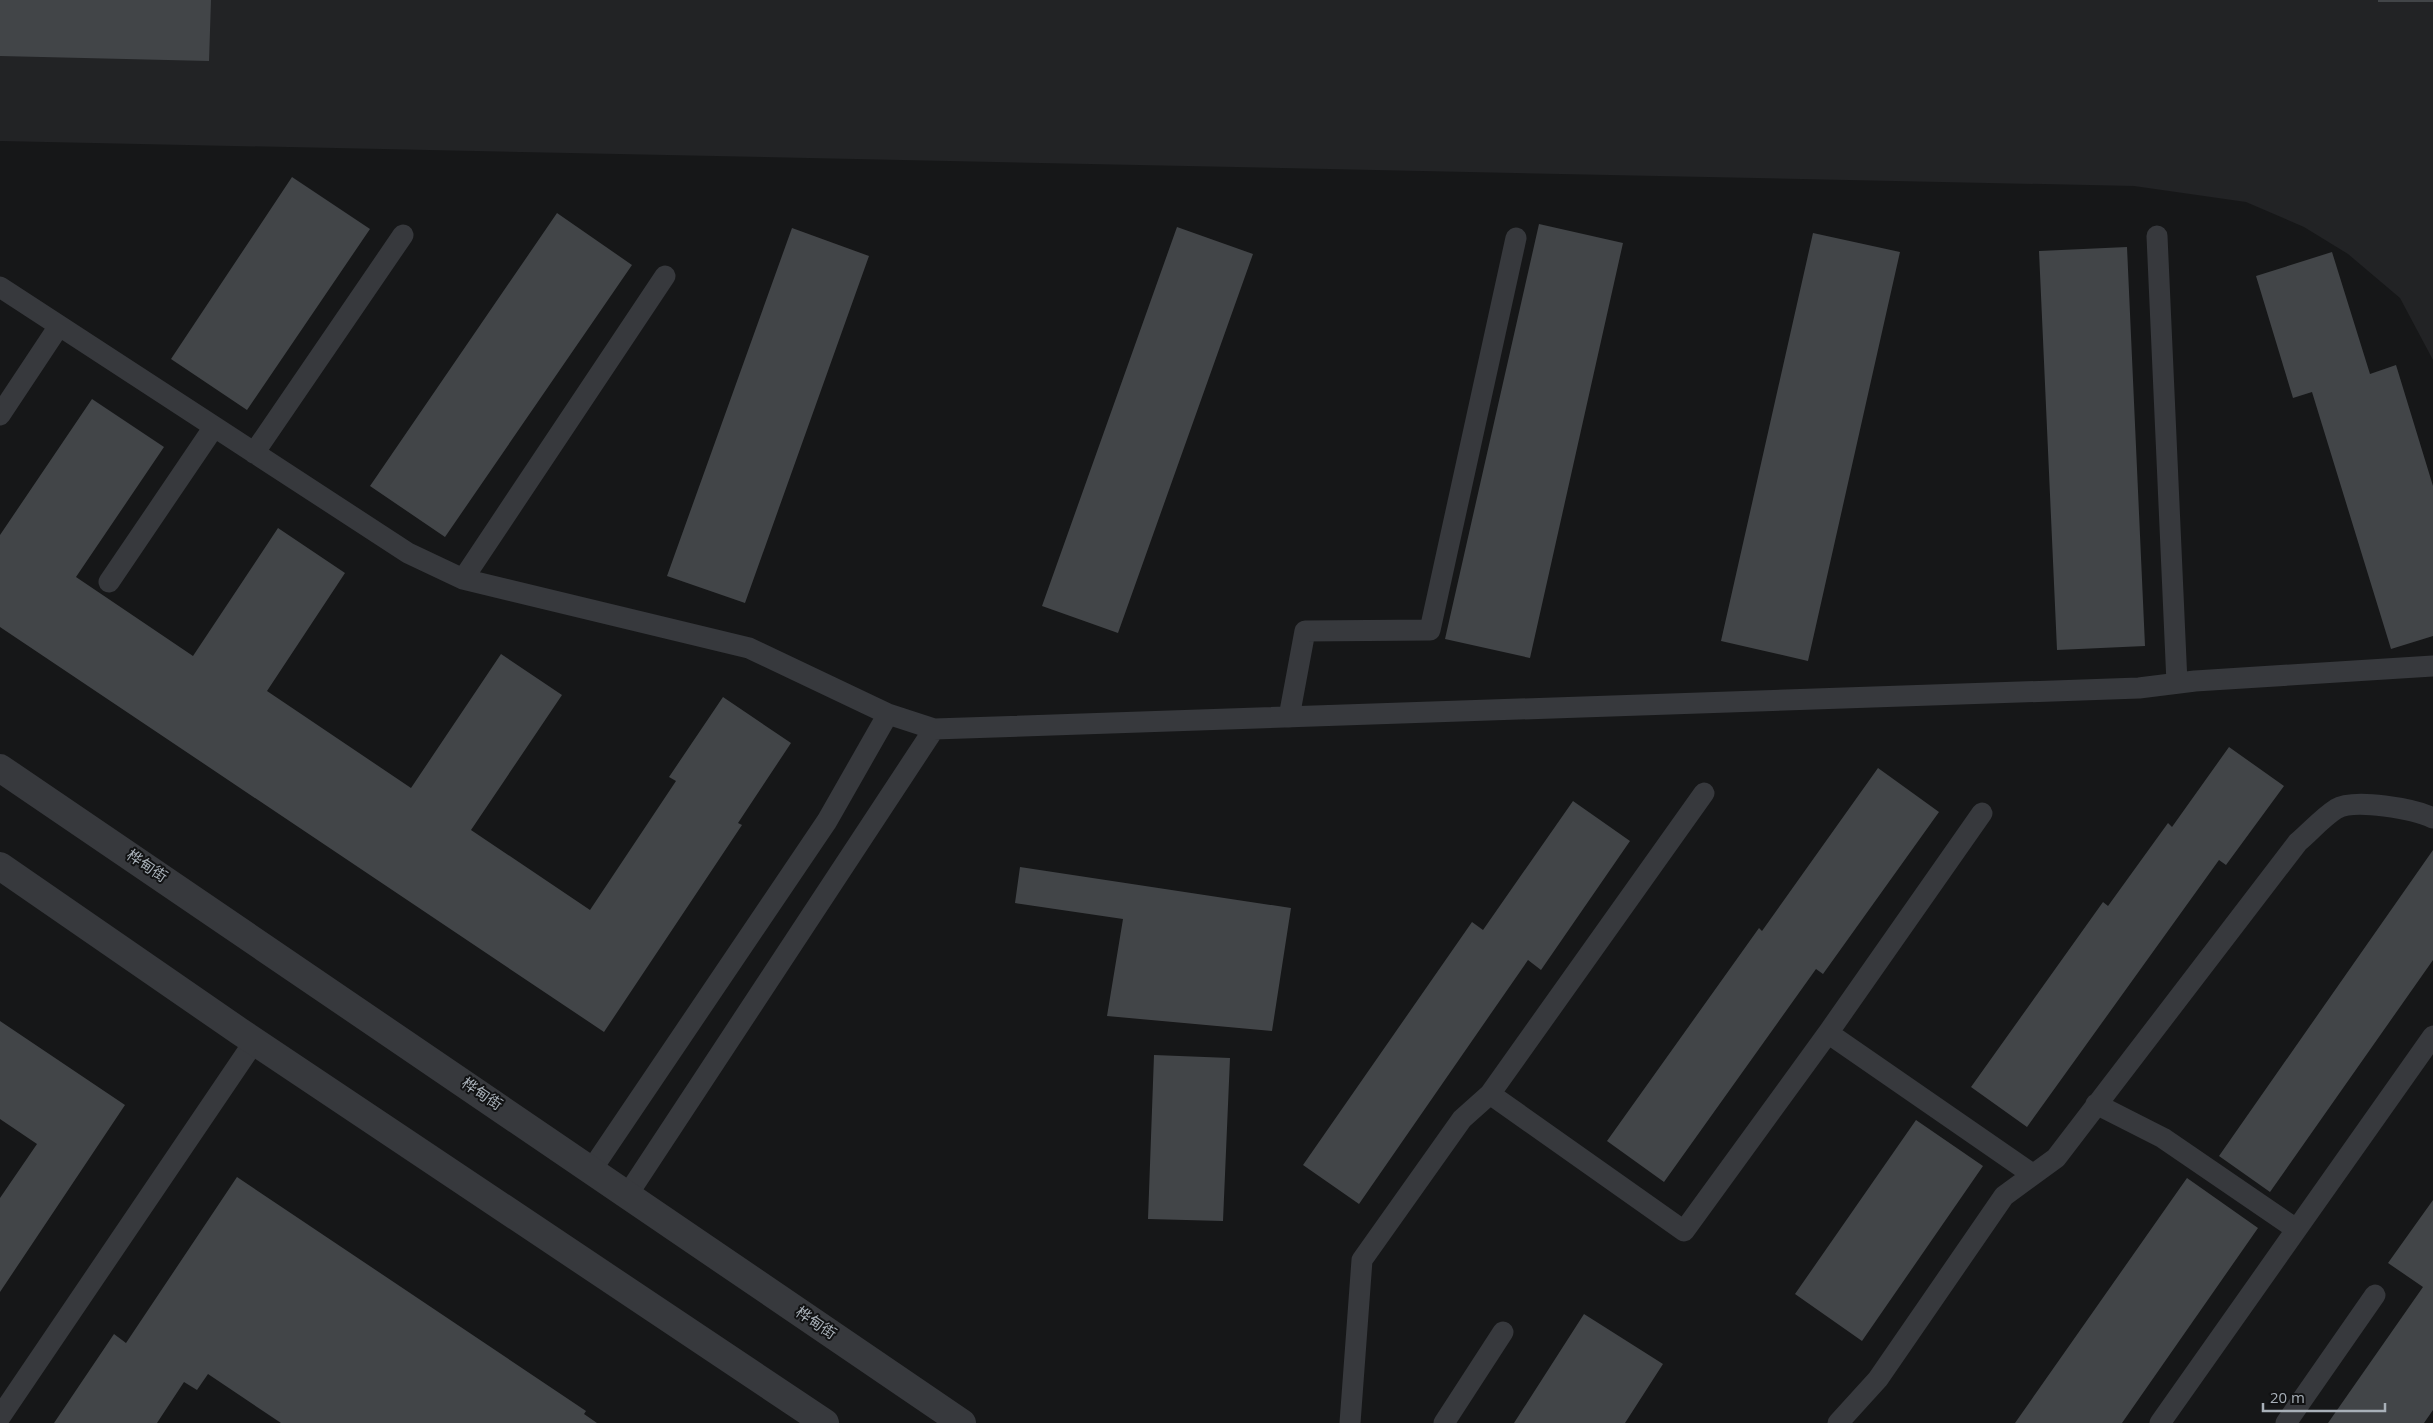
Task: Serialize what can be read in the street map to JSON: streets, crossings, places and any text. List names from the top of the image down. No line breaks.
{"streets":{"street":["桦甸街"]},"scale_bar":"20 m"}
